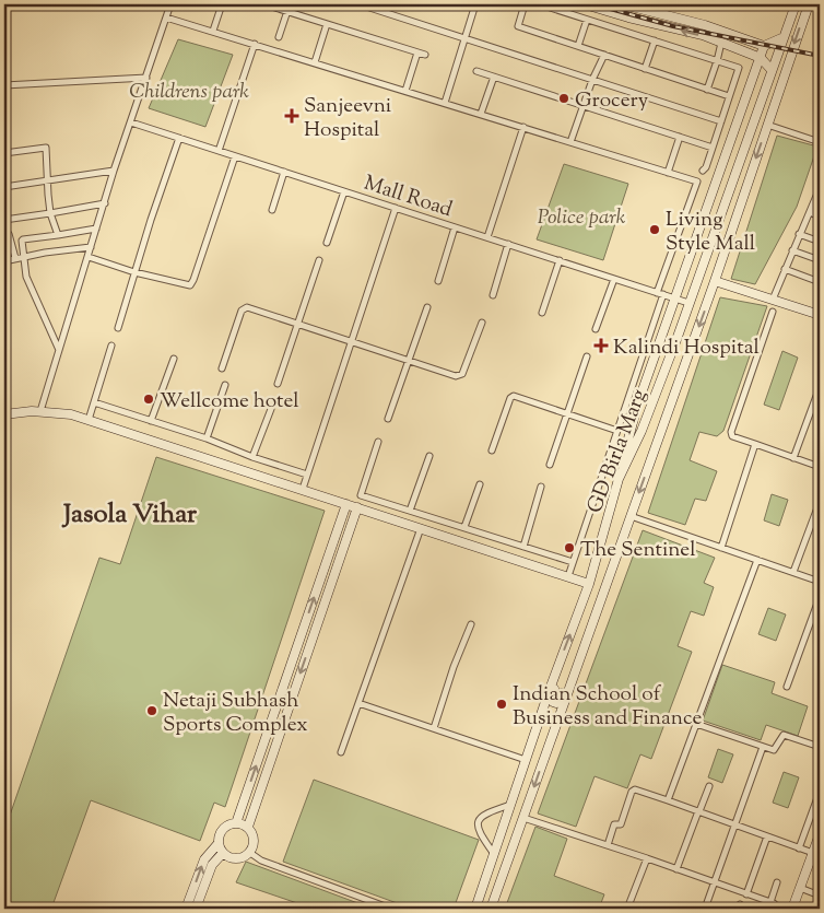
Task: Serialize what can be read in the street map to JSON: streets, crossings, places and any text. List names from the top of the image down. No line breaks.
{"streets":{"street":["Mall Road","GD Birla Marg"]},"crossings":[["Mall Road","GD Birla Marg"]],"districts":["Jasola Vihar"],"parks":["Childrens park","Police park"],"places":{"other":["Grocery","Living Style Mall","Wellcome hotel","The Sentinel","Indian School of Business and Finance","Netaji Subhash Sports Complex"],"health":["Sanjeevni Hospital","Kalindi Hospital"]}}
